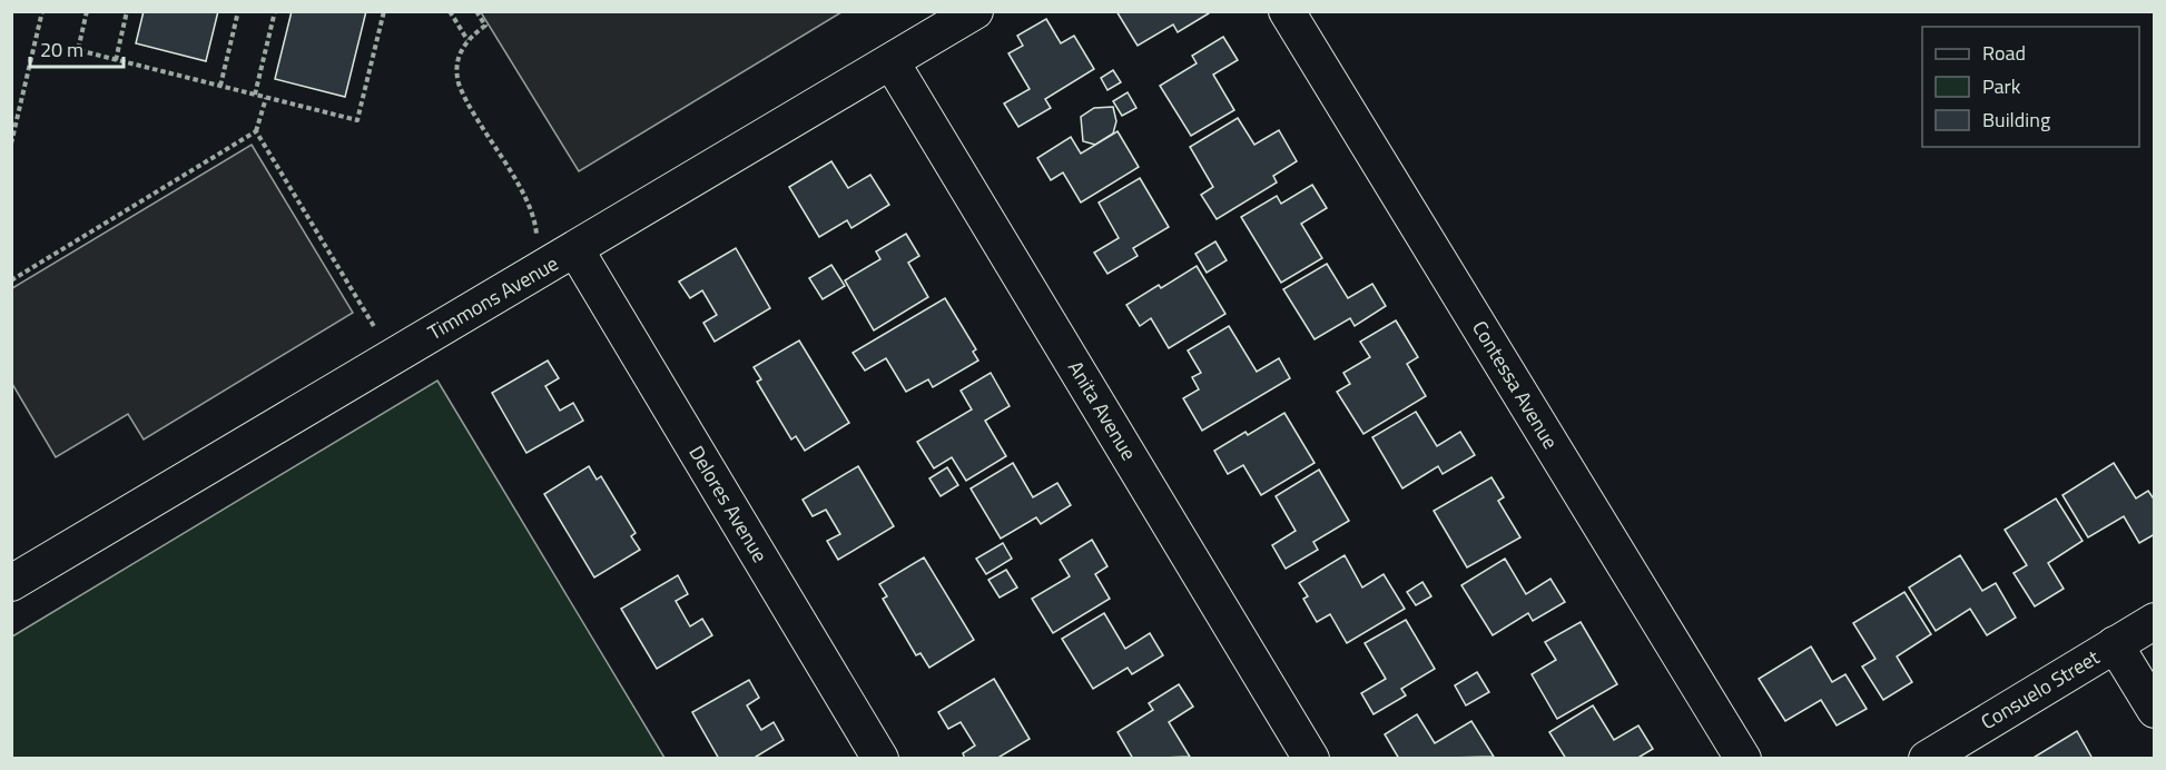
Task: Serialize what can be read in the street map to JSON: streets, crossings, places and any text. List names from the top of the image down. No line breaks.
{"streets":{"street":["Timmons Avenue","Contessa Avenue","Anita Avenue","Delores Avenue","Consuelo Street"]},"crossings":[["Timmons Avenue","Anita Avenue"],["Timmons Avenue","Delores Avenue"]],"legend":["Road","Park","Building"],"scale_bar":"20 m"}
